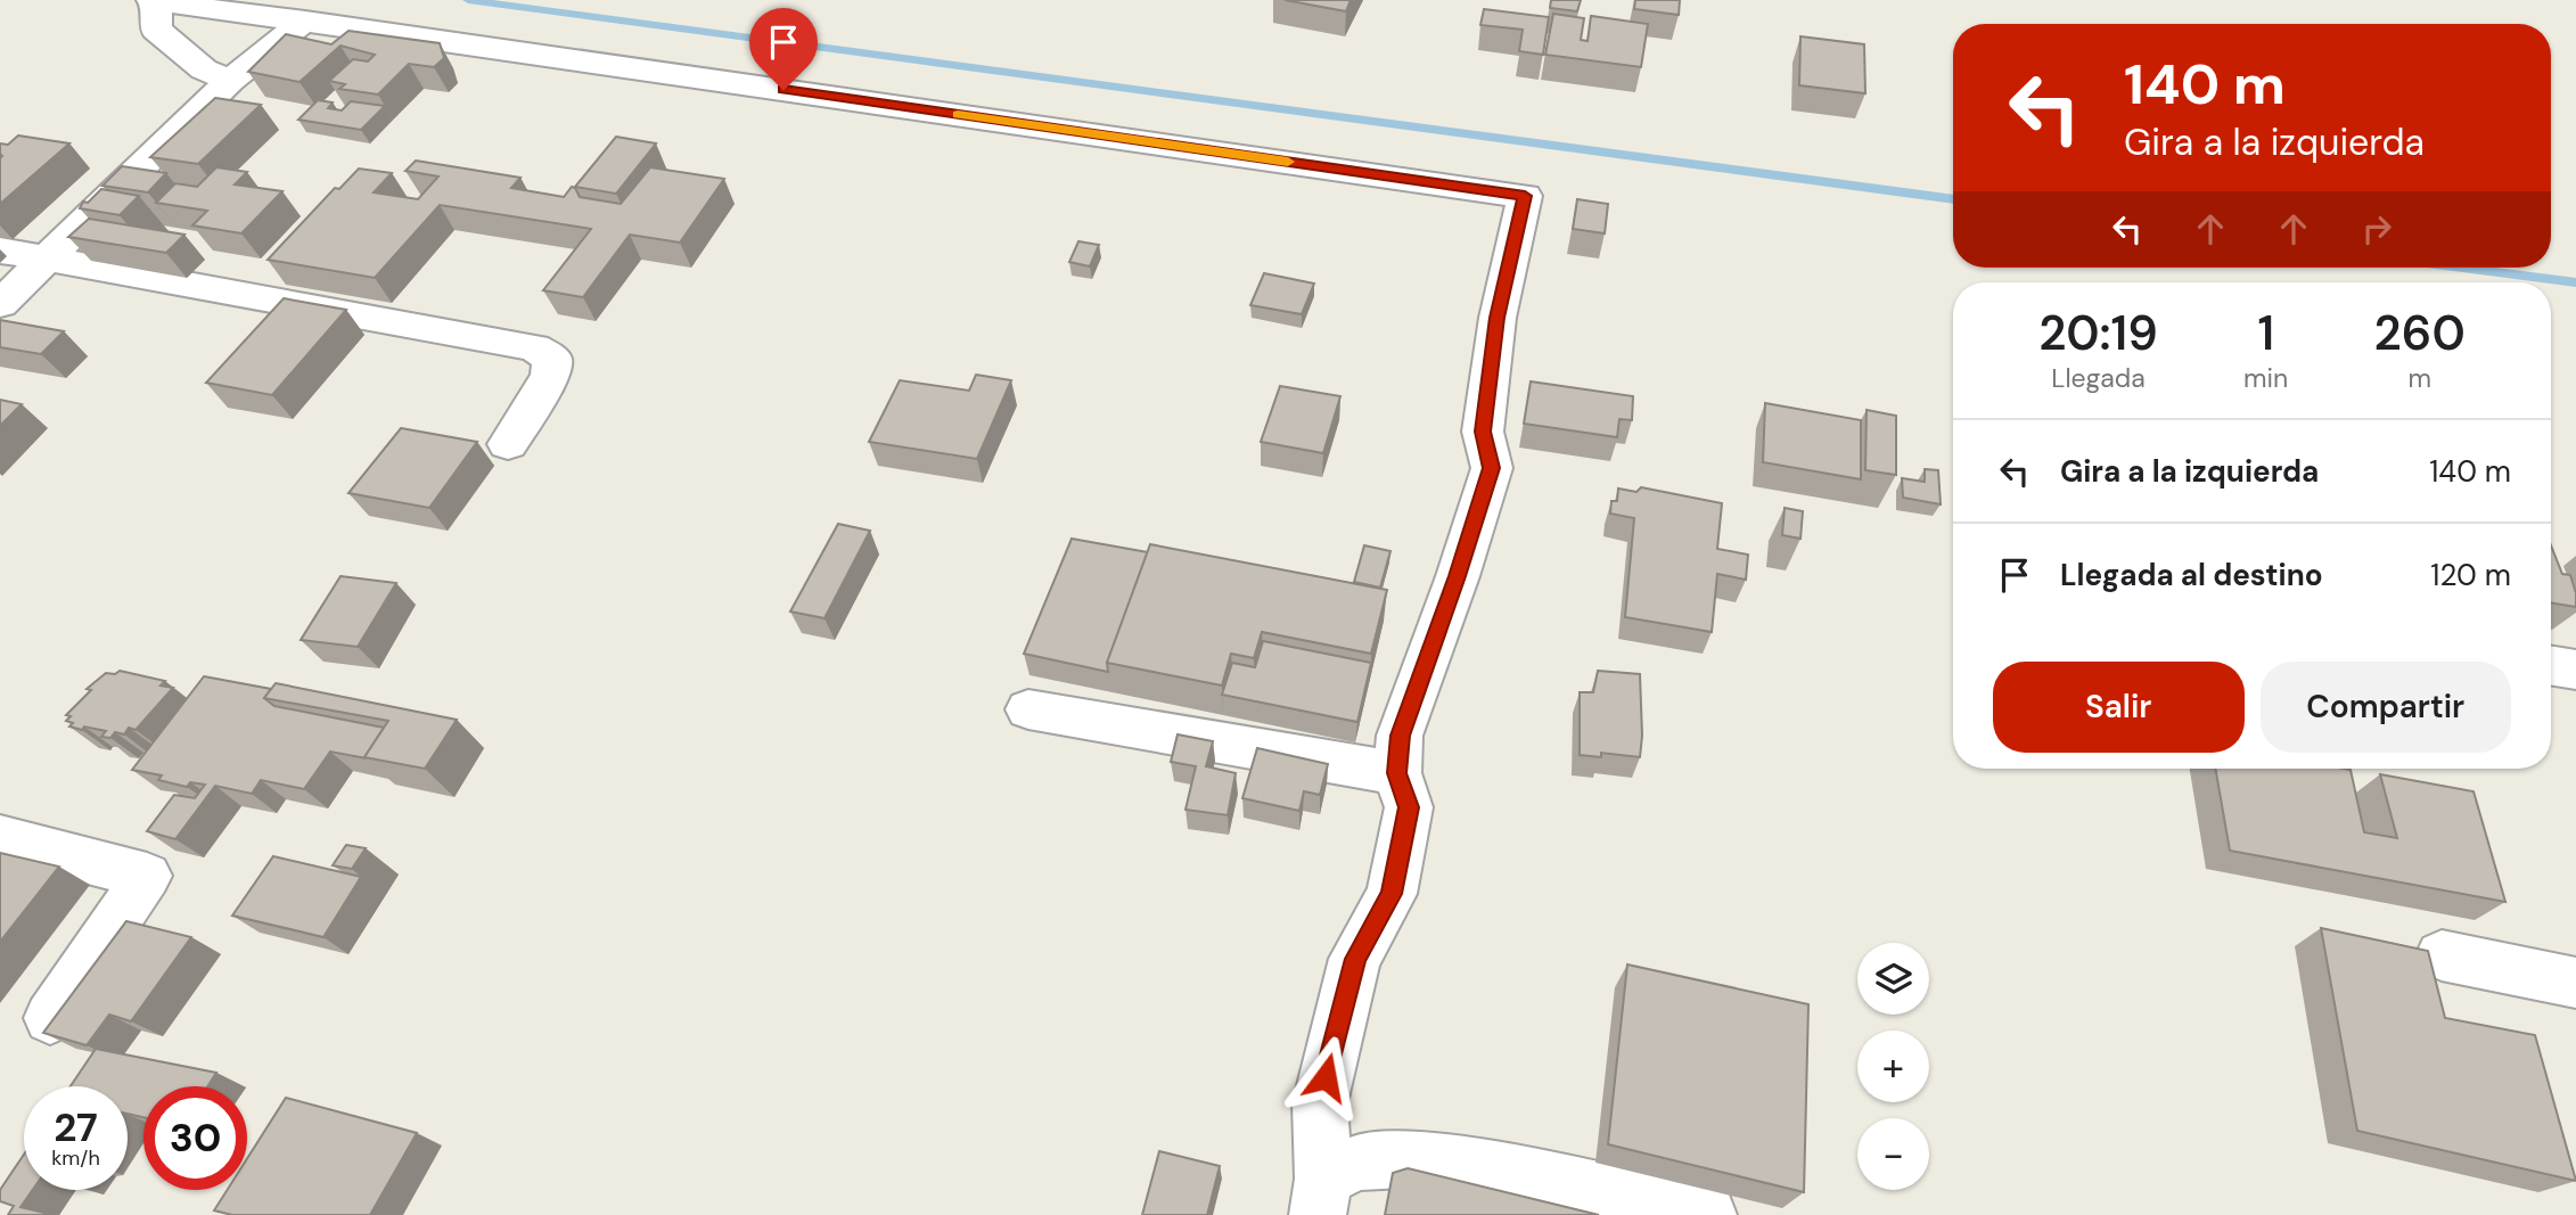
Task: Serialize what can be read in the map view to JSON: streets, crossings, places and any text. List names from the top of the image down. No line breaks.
{"page":{"turn":["140 m","Gira a la izquierda"],"eta":["20:19","Llegada","1","min","260","m"],"list":[{"name":"Gira a la izquierda","value":"140 m"},{"name":"Llegada al destino","value":"120 m"}],"buttons":["Salir","Compartir"],"map_buttons":["+","−"],"speed":"27 km/h","limit":"30"}}
